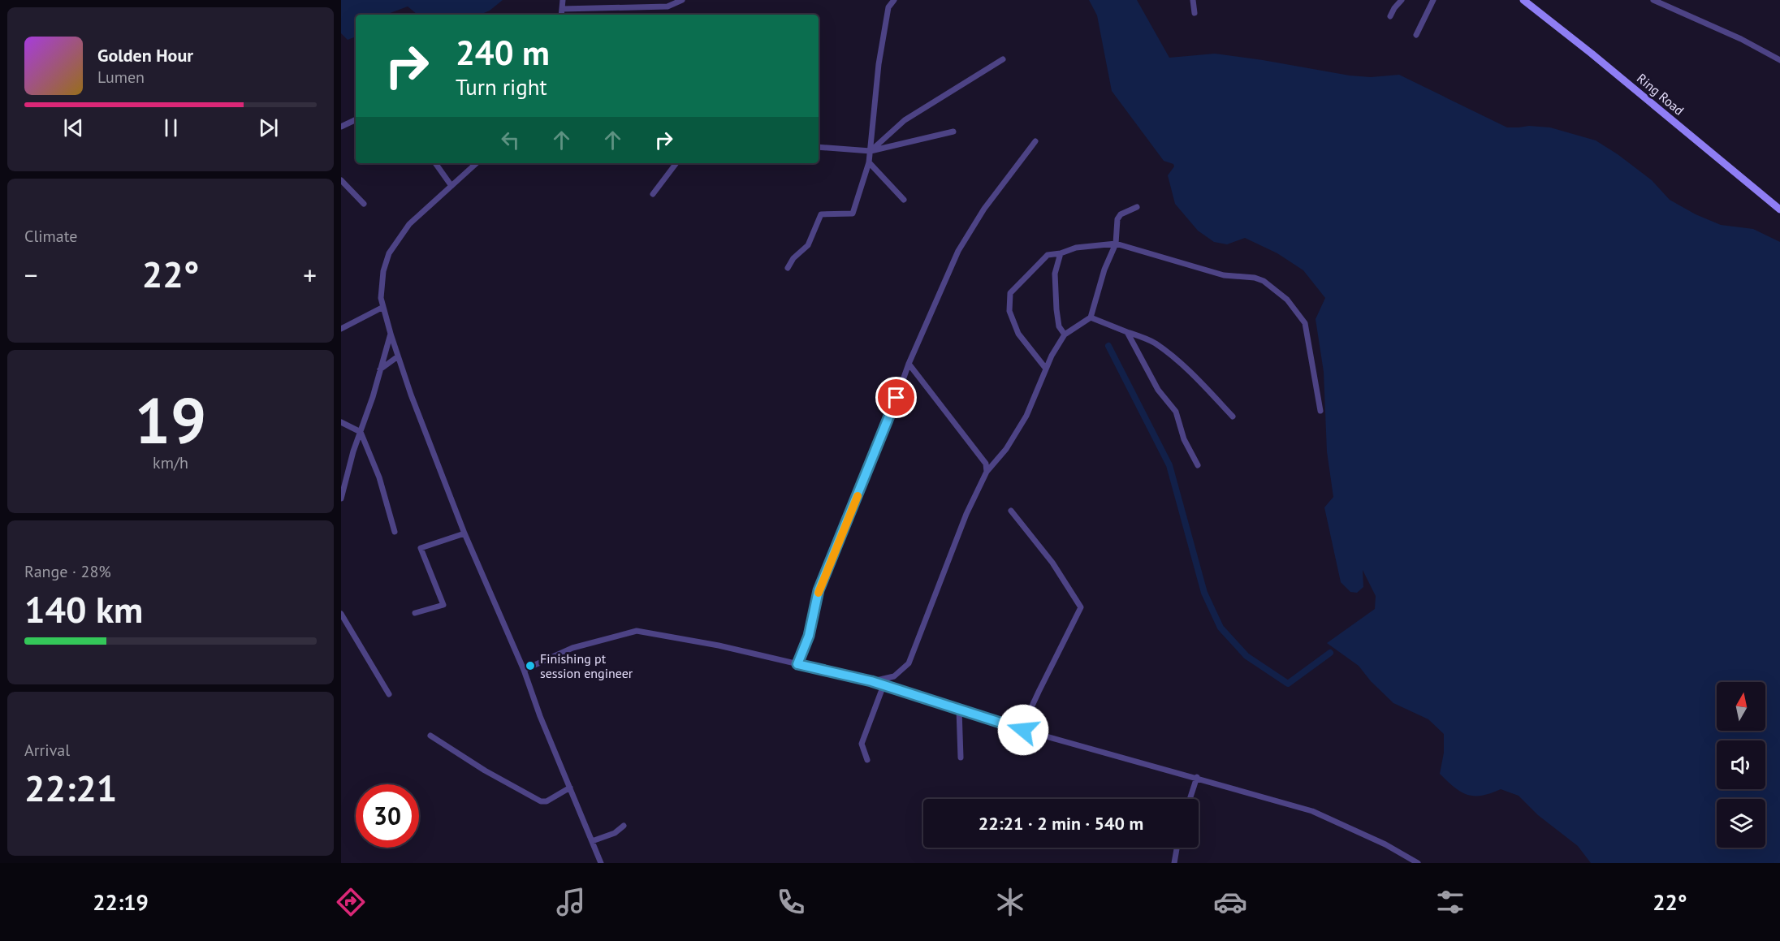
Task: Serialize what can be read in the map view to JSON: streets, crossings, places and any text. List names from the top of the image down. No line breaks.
{"streets":{"main road":["Ring Road"]},"places":["Finishing pt session engineer"],"north":"top","page":{"turn":["240 m","Turn right"],"song":["Golden Hour","Lumen"],"tile":["Climate",["19","km/h"],["Range · 28%","140 km"],["Arrival","22:21"]],"heat":["−","22°","+"],"limit":"30","trip":"22:21 · 2 min · 540 m","tabs":["22:19","22°"]}}
